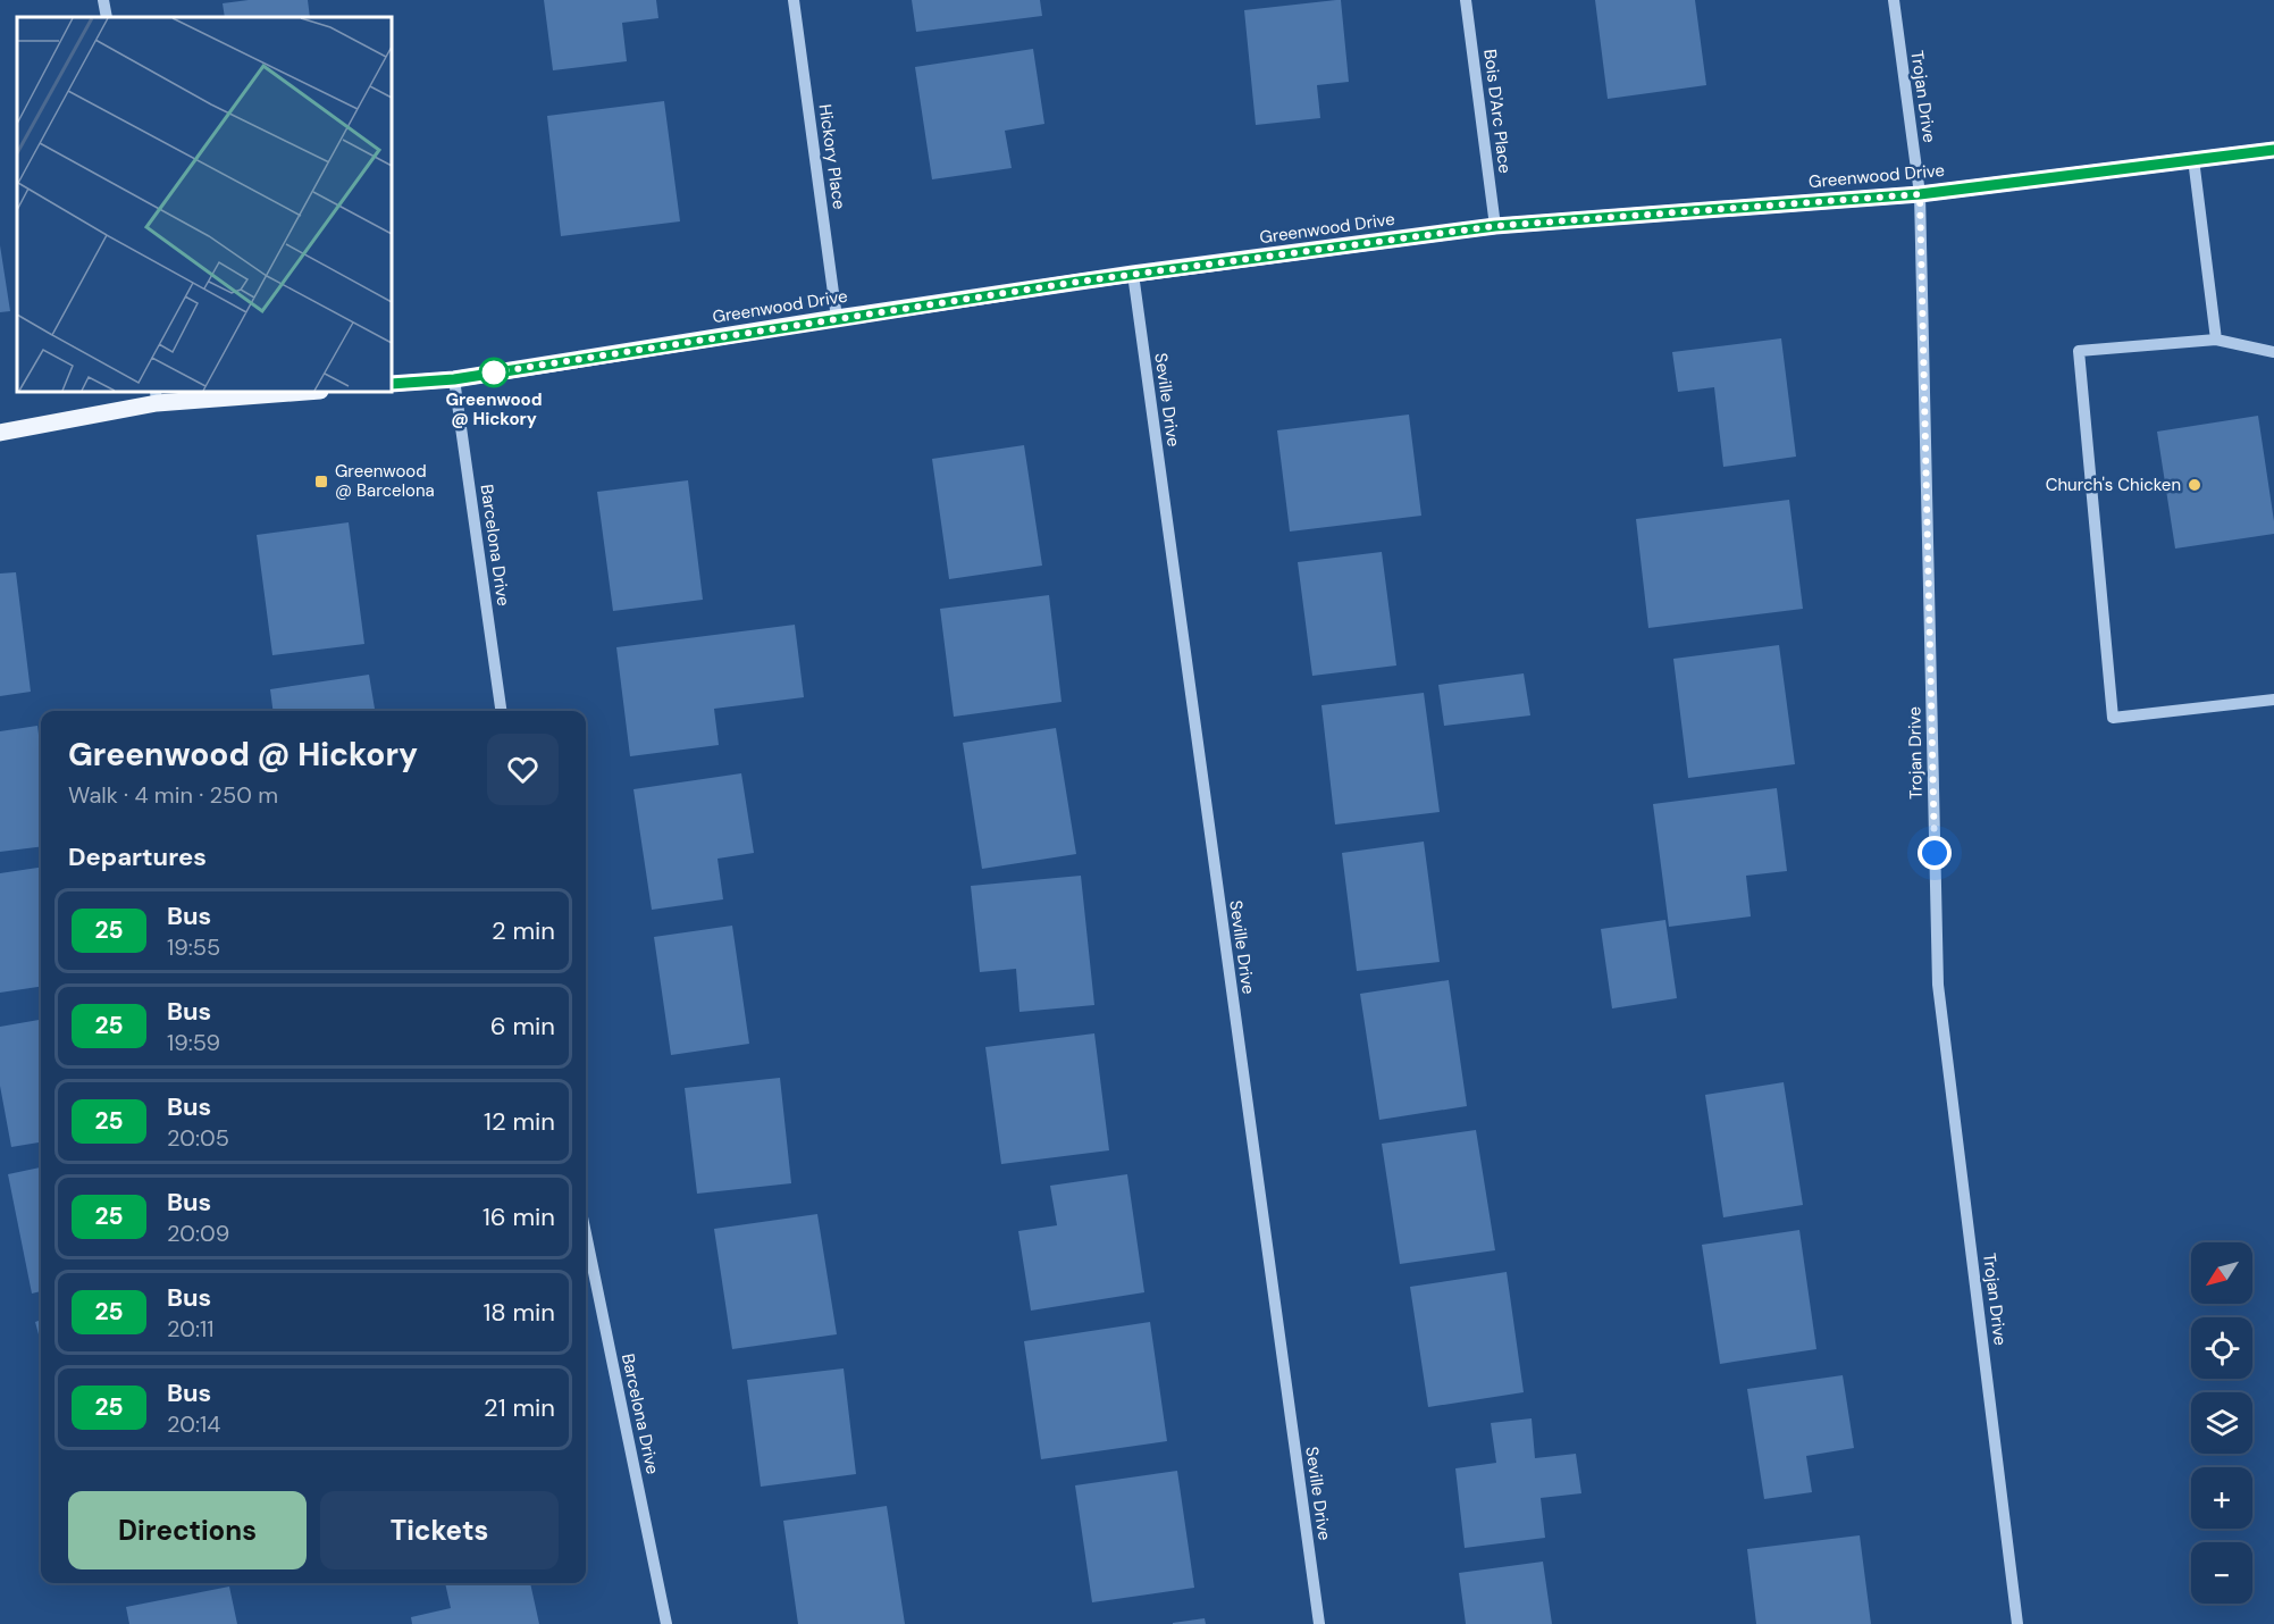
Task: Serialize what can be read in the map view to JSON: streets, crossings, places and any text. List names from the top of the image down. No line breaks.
{"streets":{"main road":["Greenwood Drive"],"street":["Trojan Drive","Bois D'Arc Place","Hickory Place","Seville Drive","Barcelona Drive"]},"crossings":[["Trojan Drive","Greenwood Drive"],["Bois D'Arc Place","Greenwood Drive"],["Hickory Place","Greenwood Drive"],["Greenwood Drive","Seville Drive"],["Greenwood Drive","Barcelona Drive"]],"places":{"other":["Greenwood @ Hickory","Church's Chicken"],"transit":["Greenwood @ Barcelona"]},"lines":["bus line 25"],"north":"bottom left","page":{"heading":[["Greenwood @ Hickory","Walk · 4 min · 250 m"],"Departures"],"list":[{"mark":"25","name":"Bus","note":"19:55","value":"2 min"},{"mark":"25","name":"Bus","note":"19:59","value":"6 min"},{"mark":"25","name":"Bus","note":"20:05","value":"12 min"},{"mark":"25","name":"Bus","note":"20:09","value":"16 min"},{"mark":"25","name":"Bus","note":"20:11","value":"18 min"},{"mark":"25","name":"Bus","note":"20:14","value":"21 min"}],"map_buttons":["+","−"],"buttons":["Directions","Tickets"]}}
